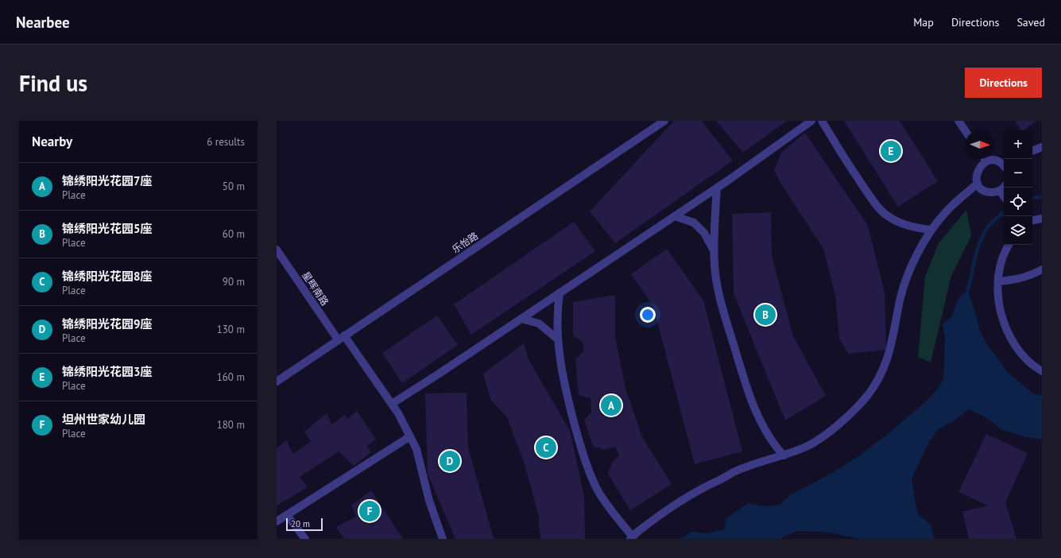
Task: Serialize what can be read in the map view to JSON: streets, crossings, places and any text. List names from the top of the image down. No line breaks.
{"streets":{"street":["乐怡路","星晖南路"]},"crossings":[["乐怡路","星晖南路"]],"scale_bar":"20 m","north":"right","page":{"header":"Nearbee","nav":["Map","Directions","Saved"],"buttons":"Directions","title":"Find us","heading":["Nearby","6 results"],"map_buttons":["+","−"],"pins":["E","B","A","C","D","F"],"list":[{"mark":"A","name":"锦绣阳光花园7座","note":"Place","value":"50 m"},{"mark":"B","name":"锦绣阳光花园5座","note":"Place","value":"60 m"},{"mark":"C","name":"锦绣阳光花园8座","note":"Place","value":"90 m"},{"mark":"D","name":"锦绣阳光花园9座","note":"Place","value":"130 m"},{"mark":"E","name":"锦绣阳光花园3座","note":"Place","value":"160 m"},{"mark":"F","name":"坦州世家幼儿园","note":"Place","value":"180 m"}],"scale":"20 m"}}
